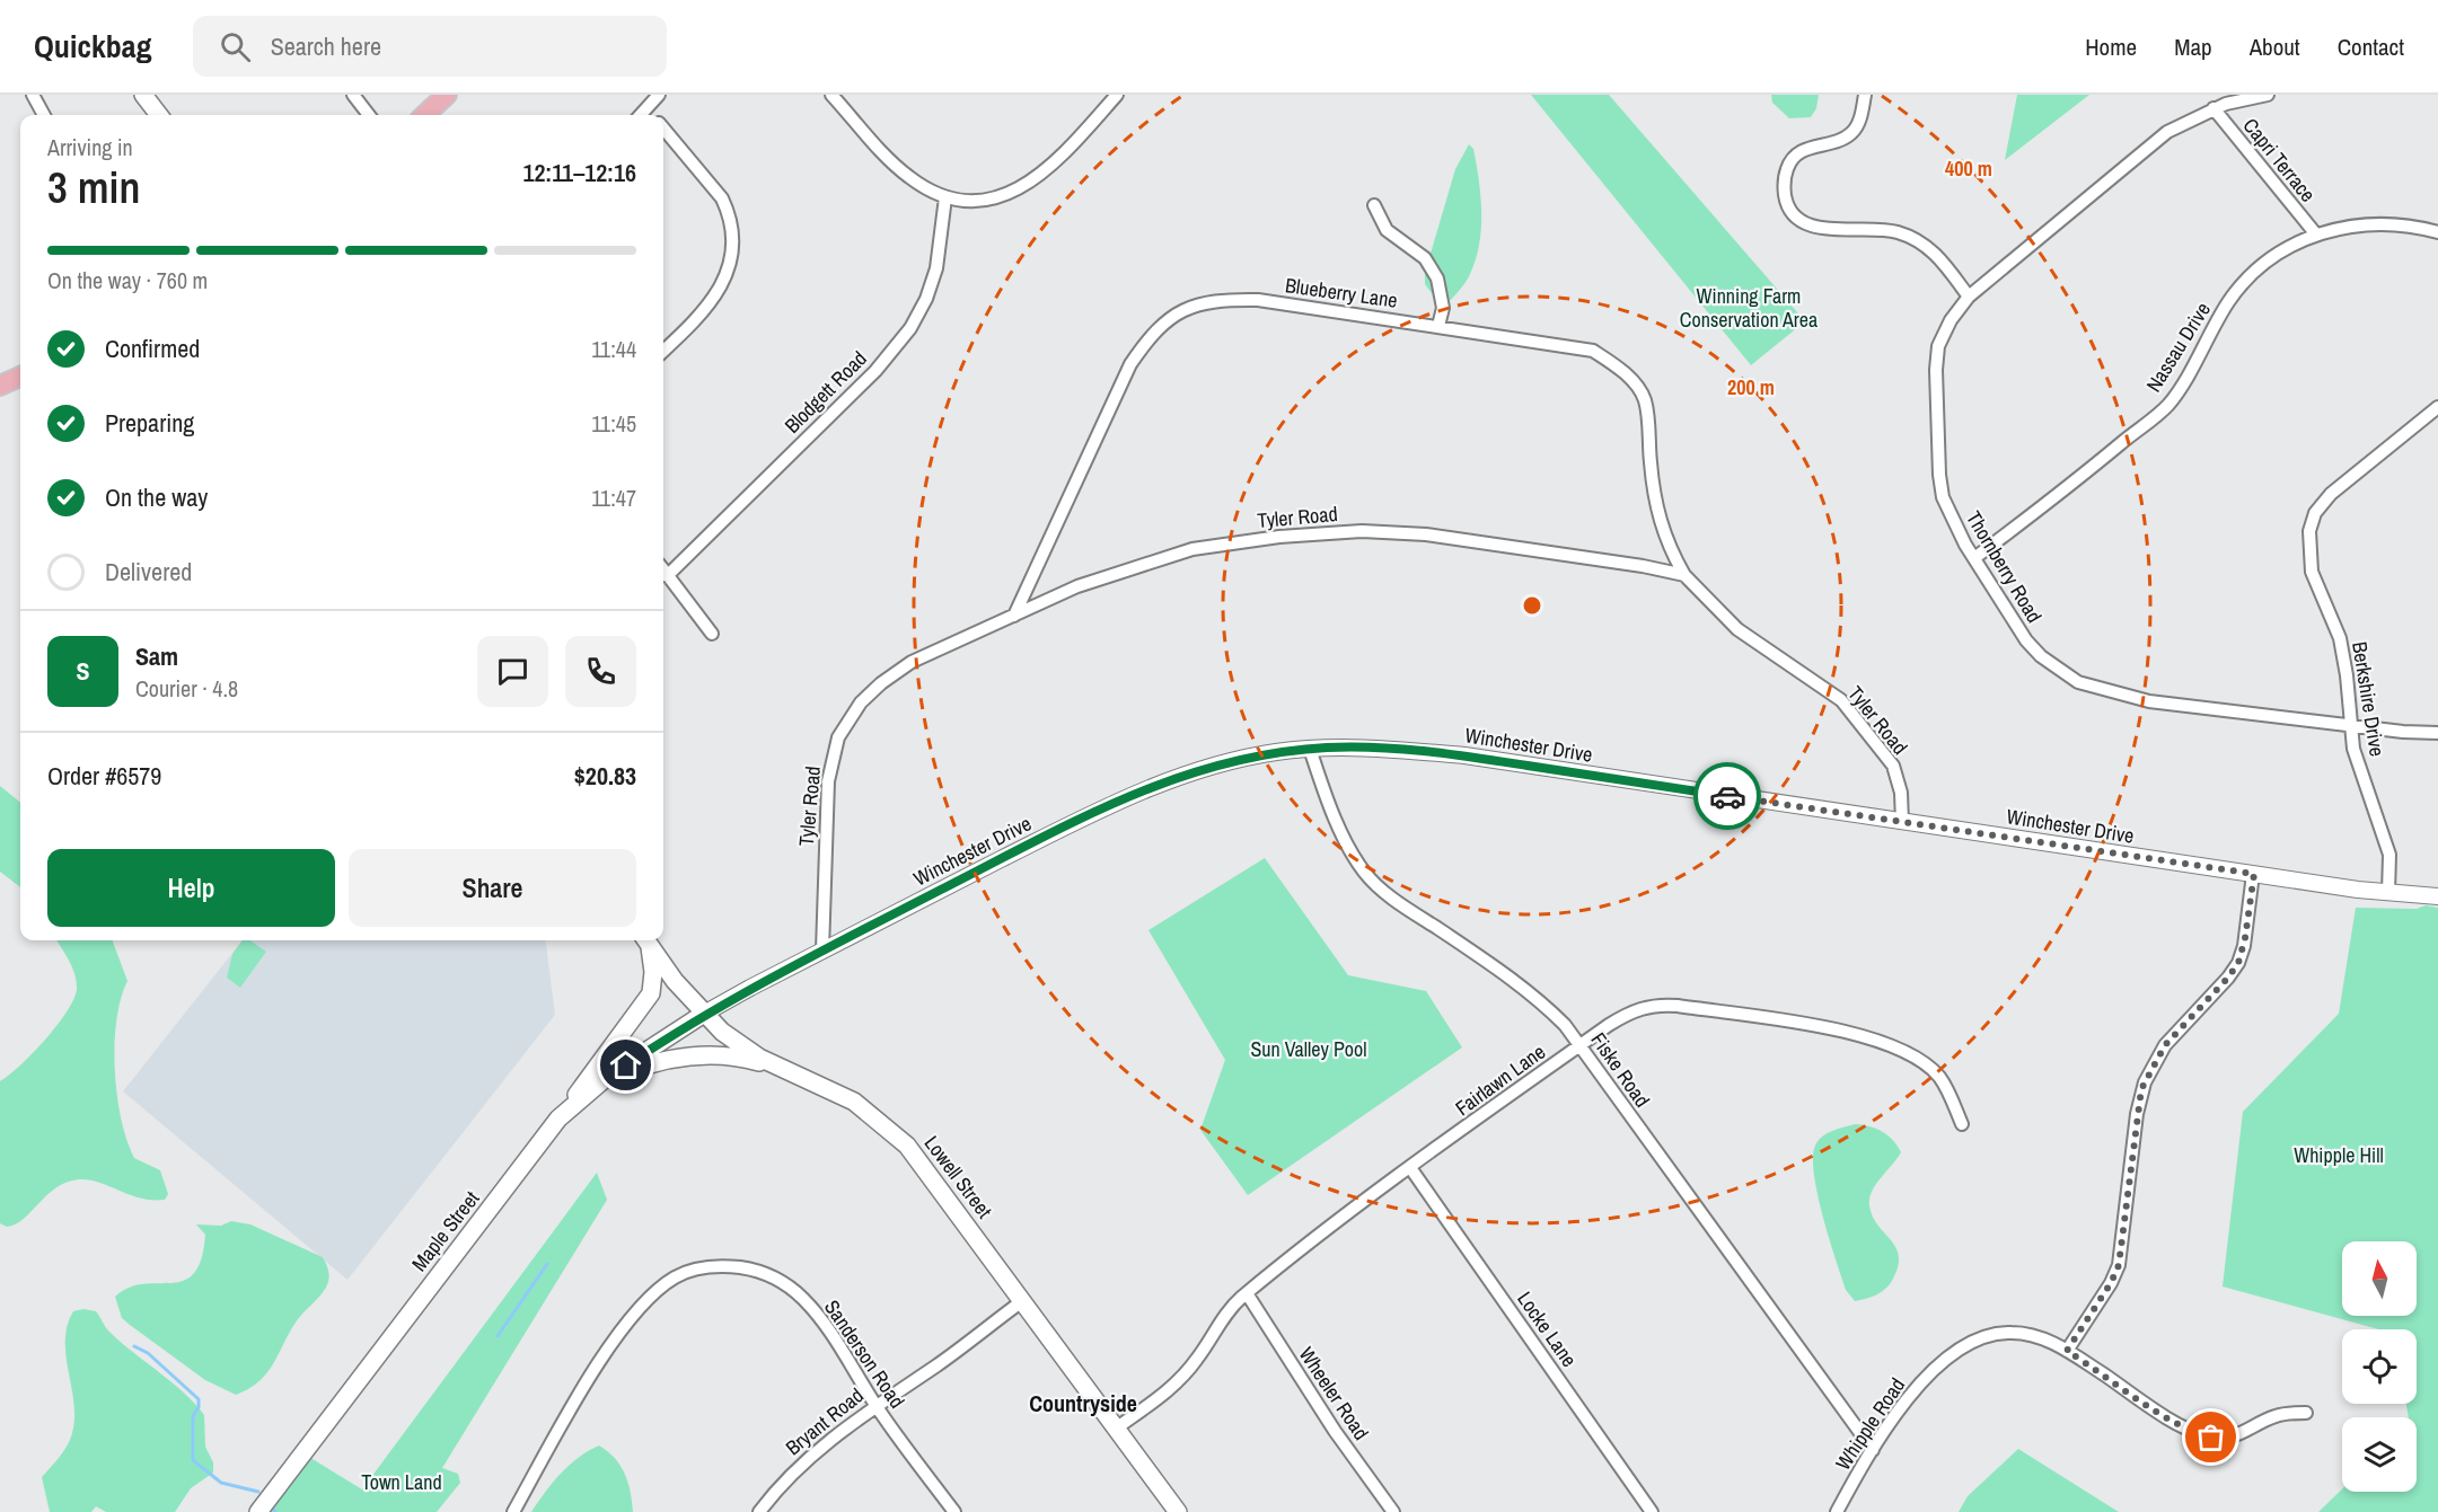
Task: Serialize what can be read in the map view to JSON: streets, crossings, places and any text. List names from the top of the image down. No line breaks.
{"streets":{"main road":["Lowell Street","Maple Street"],"street":["Capri Terrace","Blueberry Lane","Nassau Drive","Blodgett Road","Tyler Road","Thornberry Road","Berkshire Drive","Winchester Drive","Fiske Road","Fairlawn Lane","Locke Lane","Sanderson Road","Wheeler Road","Bryant Road","Whipple Road"]},"crossings":[["Capri Terrace","Nassau Drive"],["Capri Terrace","Thornberry Road"],["Blueberry Lane","Tyler Road"],["Nassau Drive","Thornberry Road"],["Tyler Road","Winchester Drive"],["Thornberry Road","Berkshire Drive"],["Berkshire Drive","Winchester Drive"],["Winchester Drive","Fiske Road"],["Winchester Drive","Lowell Street"],["Winchester Drive","Maple Street"],["Fiske Road","Fairlawn Lane"],["Fiske Road","Whipple Road"],["Fairlawn Lane","Lowell Street"],["Fairlawn Lane","Locke Lane"],["Fairlawn Lane","Wheeler Road"],["Lowell Street","Maple Street"],["Lowell Street","Bryant Road"],["Sanderson Road","Bryant Road"]],"districts":["Countryside"],"parks":["Winning Farm Conservation Area","Sun Valley Pool","Whipple Hill","Town Land"],"north":"top","page":{"header":"Quickbag","search":"Search here","nav":["Home","Map","About","Contact"],"heading":["3 min","Arriving in","12:11–12:16"],"panel":["Sam","Courier · 4.8","Order #6579","$20.83"],"bar":"On the way · 760 m","list":[["Confirmed","11:44"],["Preparing","11:45"],["On the way","11:47"],"Delivered"],"round":"S","buttons":["Help","Share"]},"rings":["400 m","200 m"]}
